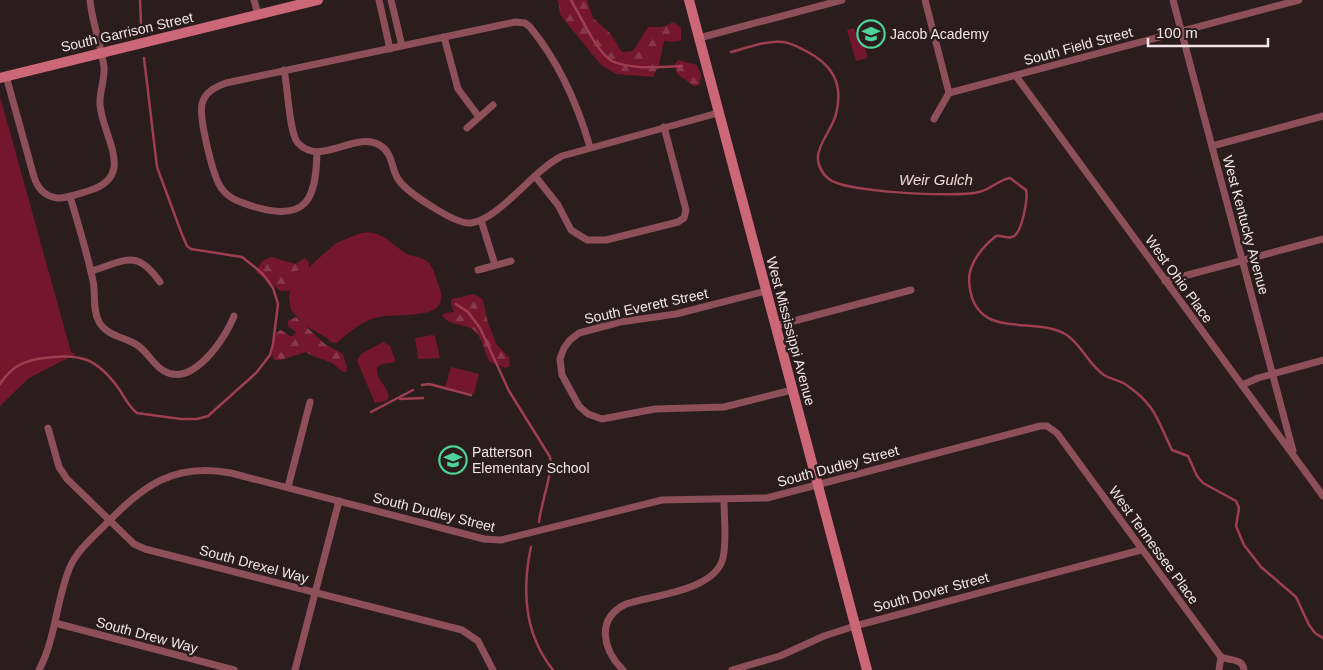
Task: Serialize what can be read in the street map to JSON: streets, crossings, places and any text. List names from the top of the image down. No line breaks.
{"streets":{"main road":["South Garrison Street","West Mississippi Avenue"],"street":["South Field Street","West Kentucky Avenue","West Ohio Place","South Everett Street","South Dudley Street","West Tennessee Place","South Drexel Way","South Dover Street","South Drew Way"]},"crossings":[["South Field Street","West Kentucky Avenue"],["South Field Street","West Ohio Place"],["West Kentucky Avenue","West Ohio Place"],["South Everett Street","West Mississippi Avenue"],["West Mississippi Avenue","South Dudley Street"],["West Mississippi Avenue","South Dover Street"],["South Dudley Street","West Tennessee Place"],["South Dudley Street","South Drexel Way"],["South Dudley Street","South Drew Way"],["West Tennessee Place","South Dover Street"]],"water":["Weir Gulch"],"places":{"school or university":["Jacob Academy","Patterson Elementary School"]},"scale_bar":"100 m"}
